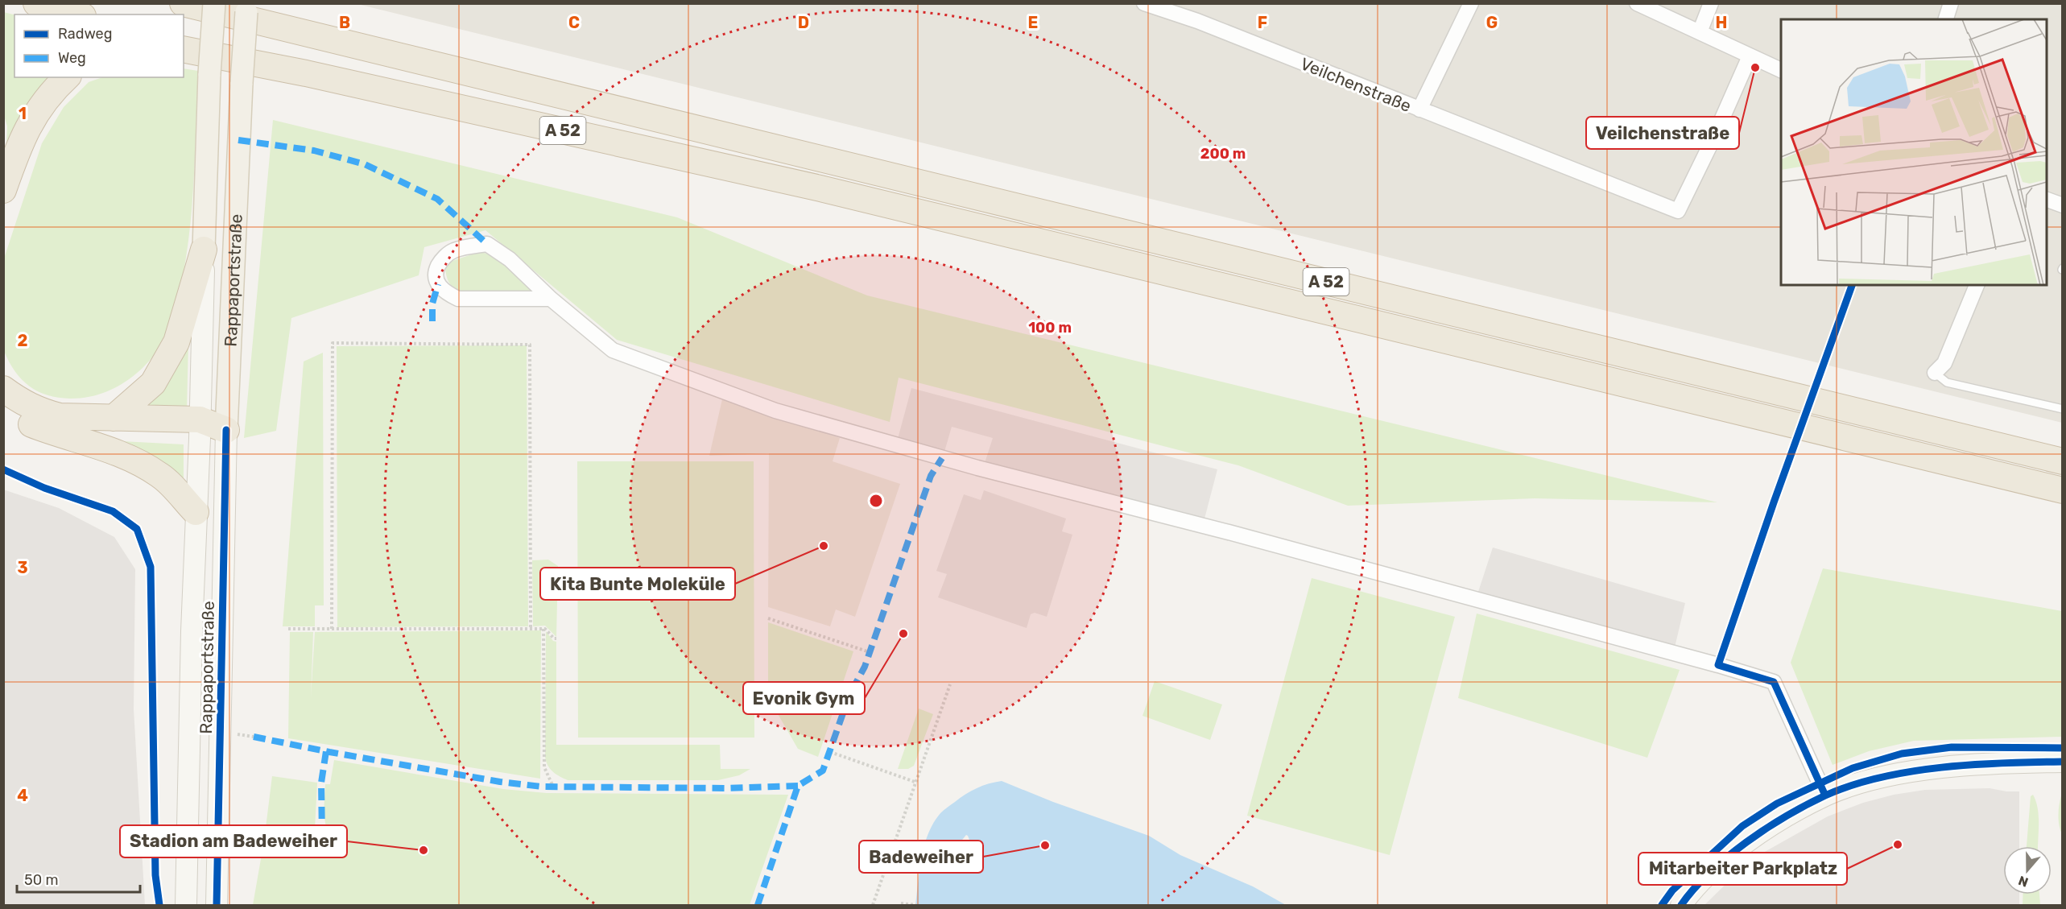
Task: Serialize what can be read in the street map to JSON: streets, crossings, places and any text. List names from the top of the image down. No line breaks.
{"streets":{"highway":["A 52"],"main road":["Rappaportstraße"],"street":["Veilchenstraße"]},"crossings":[["A 52","Rappaportstraße"]],"places":["Veilchenstraße","Kita Bunte Moleküle","Evonik Gym","Mitarbeiter Parkplatz","Badeweiher","Stadion am Badeweiher"],"legend":["Radweg","Weg"],"scale_bar":"50 m","north":"bottom","grid":{"columns":["B","C","D","E","F","G","H"],"rows":["1","2","3","4"]},"rings":["200 m","100 m"]}
